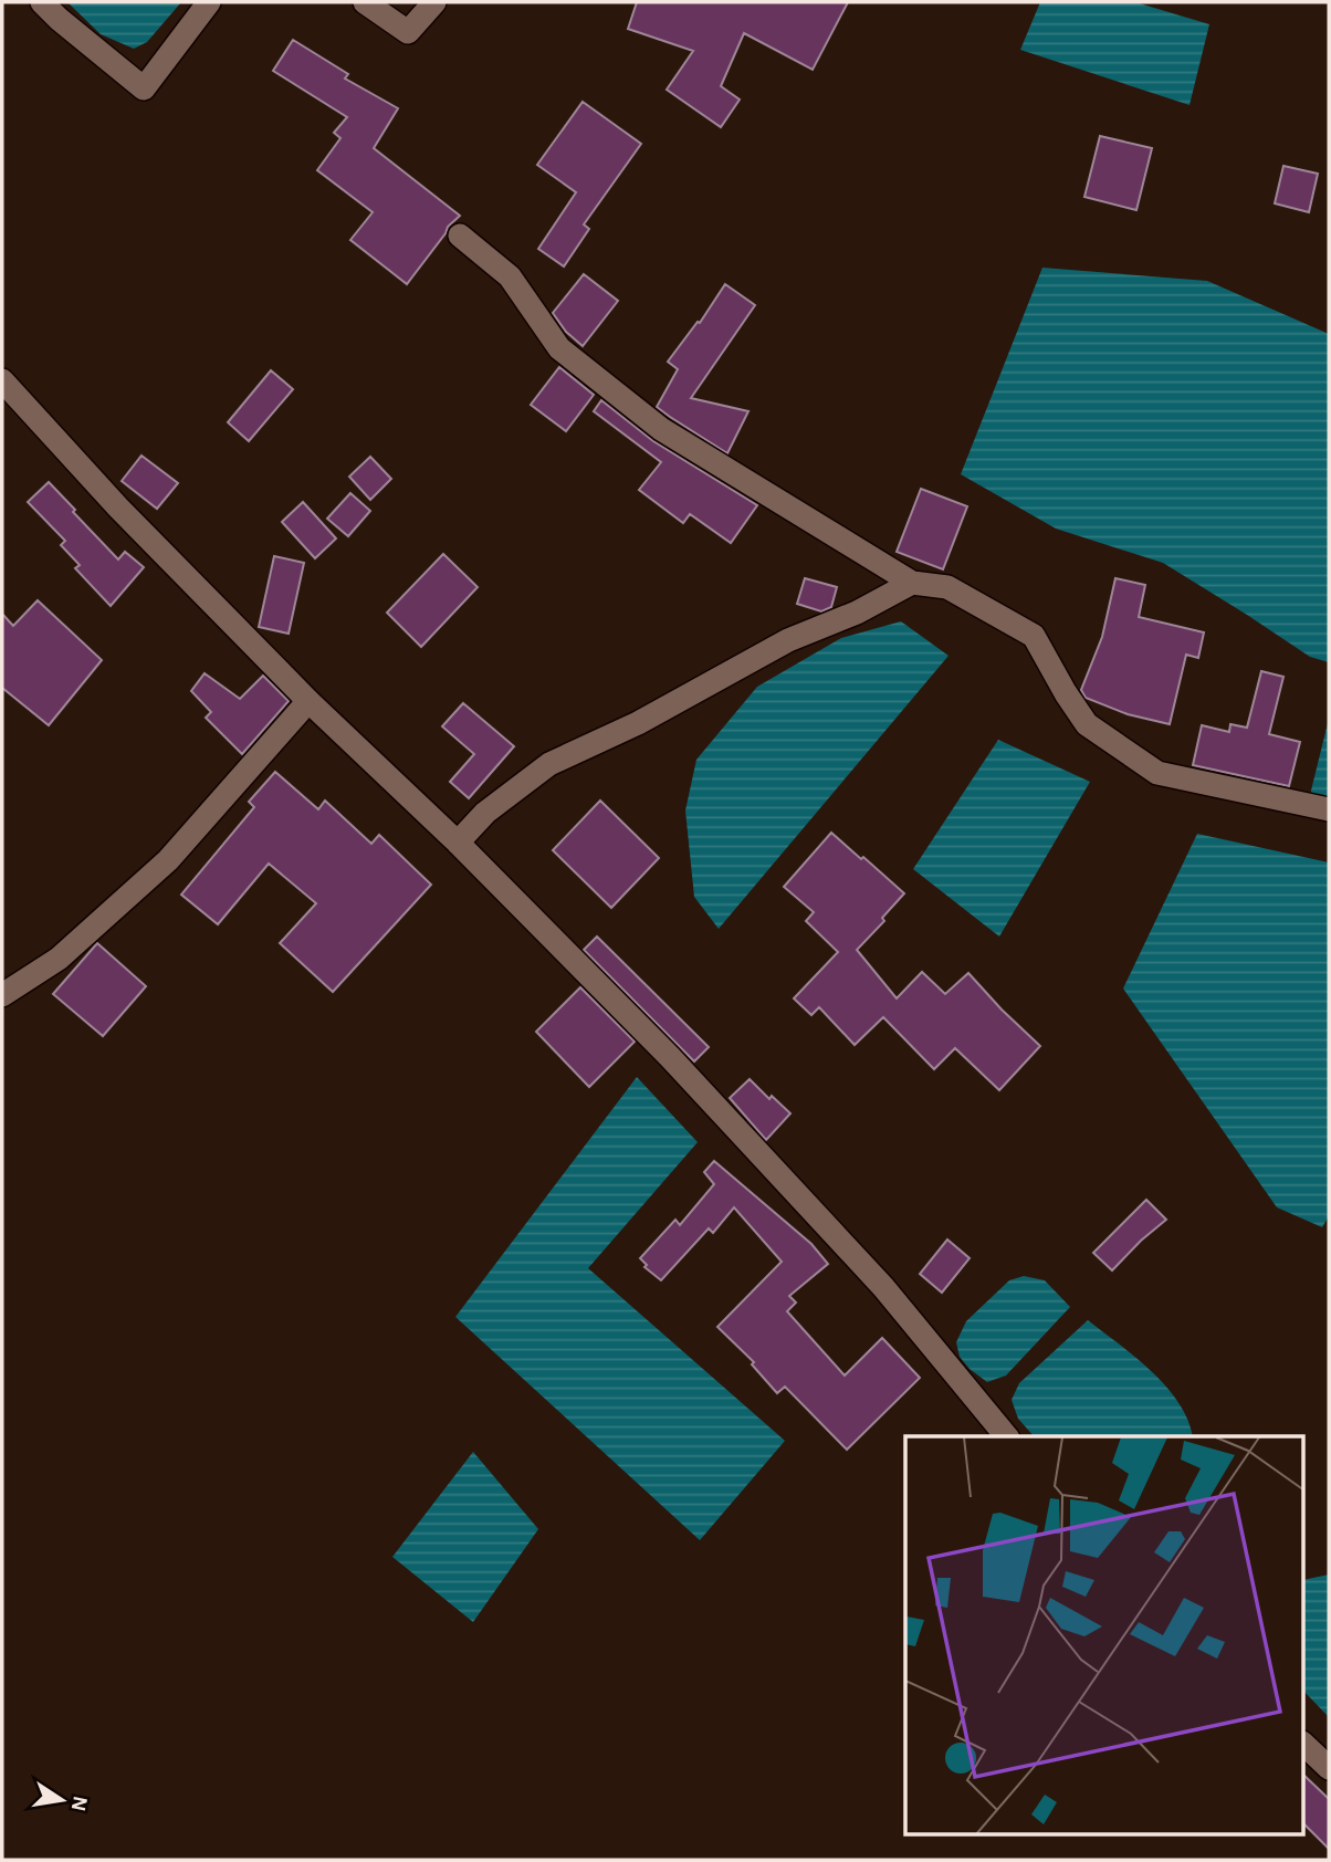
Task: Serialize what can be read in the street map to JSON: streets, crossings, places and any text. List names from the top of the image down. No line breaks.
{"north":"right"}
